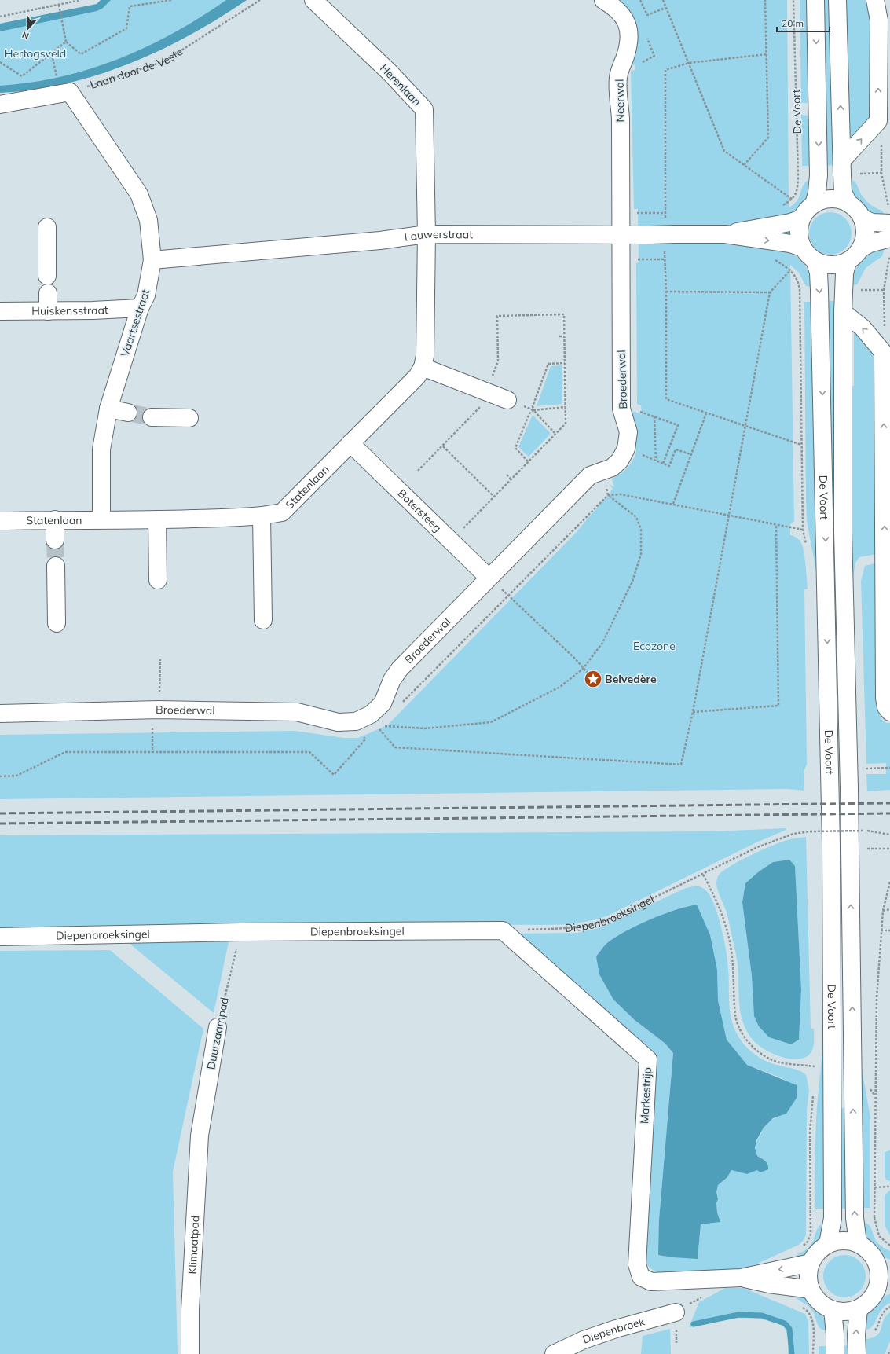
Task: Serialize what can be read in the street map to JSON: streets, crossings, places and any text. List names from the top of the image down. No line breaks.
{"streets":{"street":["Herenlaan","Neerwal","De Voort","Lauwerstraat","Huiskensstraat","Vaartsestraat","Broederwal","Statenlaan","Botersteeg","Diepenbroeksingel","Duurzaampad","Markestrijp","Klimaatpad","Diepenbroek"],"path":["Laan door de Veste"]},"crossings":[["Laan door de Veste","Vaartsestraat"],["Herenlaan","Lauwerstraat"],["Herenlaan","Statenlaan"],["Neerwal","Lauwerstraat"],["Neerwal","Broederwal"],["De Voort","Lauwerstraat"],["Lauwerstraat","Vaartsestraat"],["Lauwerstraat","Broederwal"],["Lauwerstraat","Statenlaan"],["Huiskensstraat","Vaartsestraat"],["Vaartsestraat","Statenlaan"],["Broederwal","Botersteeg"],["Statenlaan","Botersteeg"],["Diepenbroeksingel","Duurzaampad"],["Diepenbroeksingel","Markestrijp"],["Duurzaampad","Klimaatpad"]],"parks":["Hertogsveld","Ecozone"],"places":{"place":["Belvedère"]},"scale_bar":"20 m","north":"bottom"}
